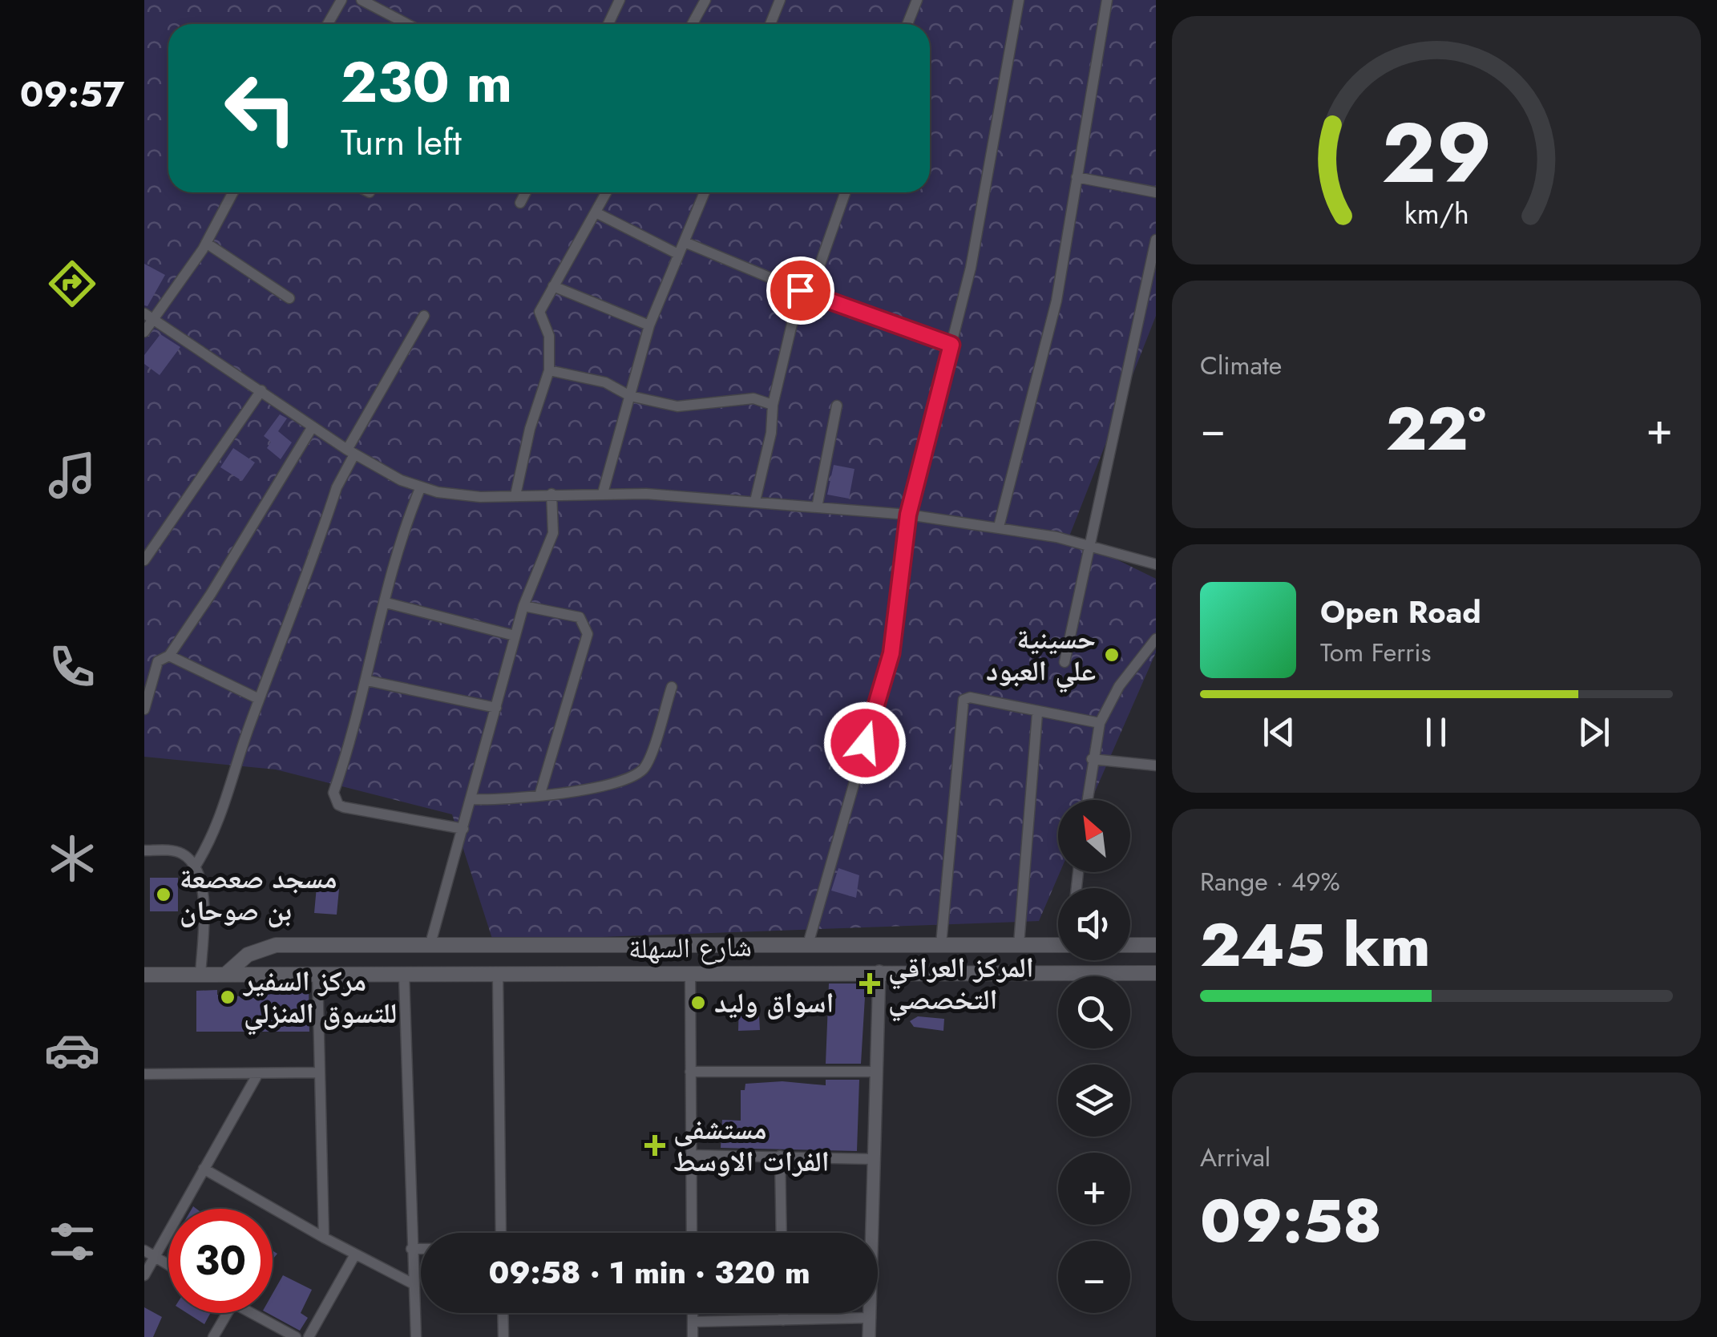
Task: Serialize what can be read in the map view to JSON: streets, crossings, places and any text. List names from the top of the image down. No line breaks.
{"streets":{"main road":["شارع السهلة"]},"places":{"other":["حسينية علي العبود","مسجد صعصعة بن صوحان","مركز السفير للتسوق المنزلي","اسواق وليد"],"health":["المركز العراقي التخصصي","مستشفى الفرات الاوسط"]},"north":"top left","page":{"tabs":"09:57","turn":["230 m","Turn left"],"tile":["Climate",["Range · 49%","245 km"],["Arrival","09:58"]],"heat":["−","22°","+"],"song":["Open Road","Tom Ferris"],"map_buttons":["+","−"],"limit":"30","trip":"09:58 · 1 min · 320 m","gauge":["29","km/h"]}}
